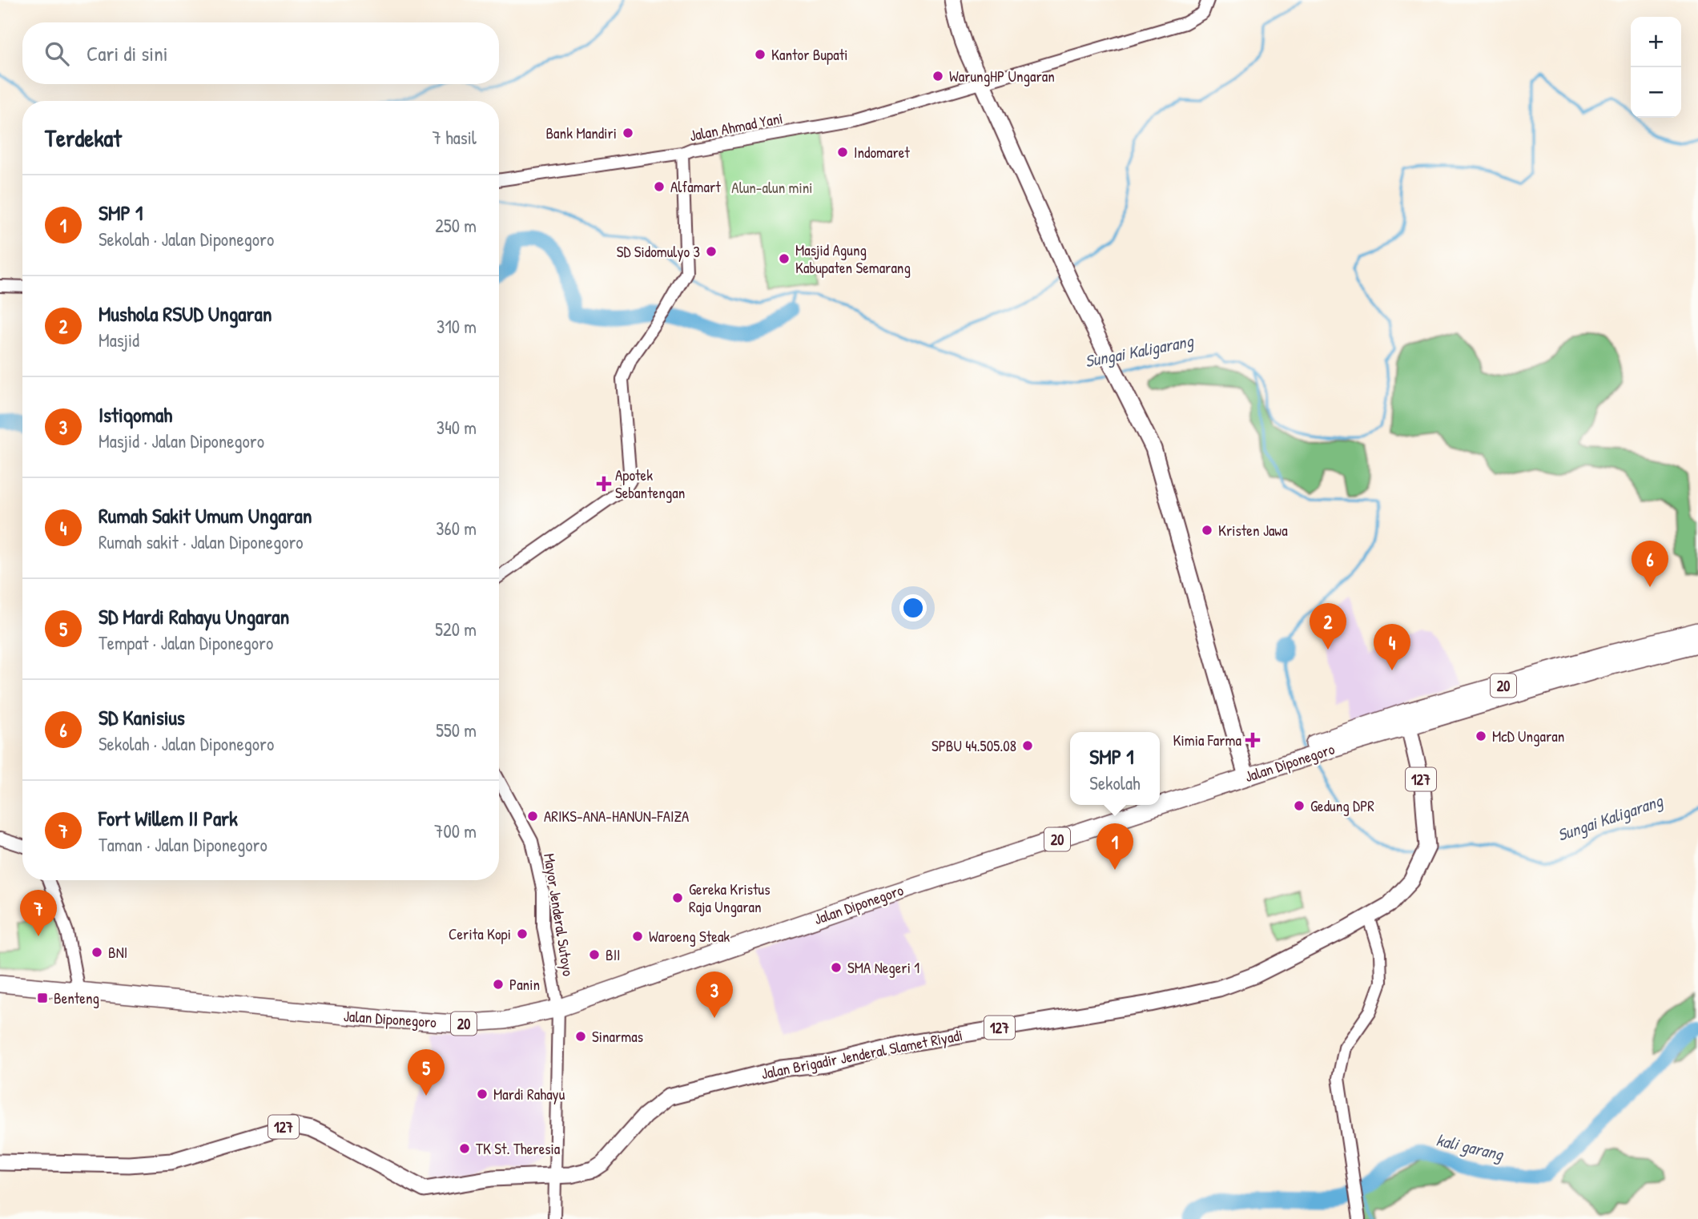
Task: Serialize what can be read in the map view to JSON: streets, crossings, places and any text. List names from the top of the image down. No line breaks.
{"streets":{"highway":["20","Jalan Diponegoro"],"main road":["127","Jalan Brigadir Jenderal Slamet Riyadi"],"street":["Jalan Ahmad Yani","Mayor Jenderal Sutoyo"]},"crossings":[["Jalan Diponegoro","Mayor Jenderal Sutoyo"],["Jalan Diponegoro","Jalan Brigadir Jenderal Slamet Riyadi"],["127","Mayor Jenderal Sutoyo"],["127","Jalan Brigadir Jenderal Slamet Riyadi"],["Mayor Jenderal Sutoyo","Jalan Brigadir Jenderal Slamet Riyadi"]],"water":["Sungai Kaligarang","kali garang"],"parks":["Alun-alun mini"],"places":{"other":["Kantor Bupati","WarungHP Ungaran","Bank Mandiri","Indomaret","Alfamart","SD Sidomulyo 3","Masjid Agung Kabupaten Semarang","Kristen Jawa","McD Ungaran","SPBU 44.505.08","Gedung DPR","ARIKS-ANA-HANUN-FAIZA","Gereka Kristus Raja Ungaran","Cerita Kopi","Waroeng Steak","BNI","BII","SMA Negeri 1","Panin","Sinarmas","Mardi Rahayu","TK St. Theresia"],"health":["Apotek Sebantengan","Kimia Farma"],"transit":["Benteng"]},"page":{"map_buttons":["+","−"],"search":"Cari di sini","heading":["Terdekat","7 hasil"],"list":[{"mark":"1","name":"SMP 1","note":"Sekolah · Jalan Diponegoro","value":"250 m"},{"mark":"2","name":"Mushola RSUD Ungaran","note":"Masjid","value":"310 m"},{"mark":"3","name":"Istiqomah","note":"Masjid · Jalan Diponegoro","value":"340 m"},{"mark":"4","name":"Rumah Sakit Umum Ungaran","note":"Rumah sakit · Jalan Diponegoro","value":"360 m"},{"mark":"5","name":"SD Mardi Rahayu Ungaran","note":"Tempat · Jalan Diponegoro","value":"520 m"},{"mark":"6","name":"SD Kanisius","note":"Sekolah · Jalan Diponegoro","value":"550 m"},{"mark":"7","name":"Fort Willem II Park","note":"Taman · Jalan Diponegoro","value":"700 m"}],"pins":["6","2","4","1","7","3","5"],"popup":["SMP 1","Sekolah"]}}
